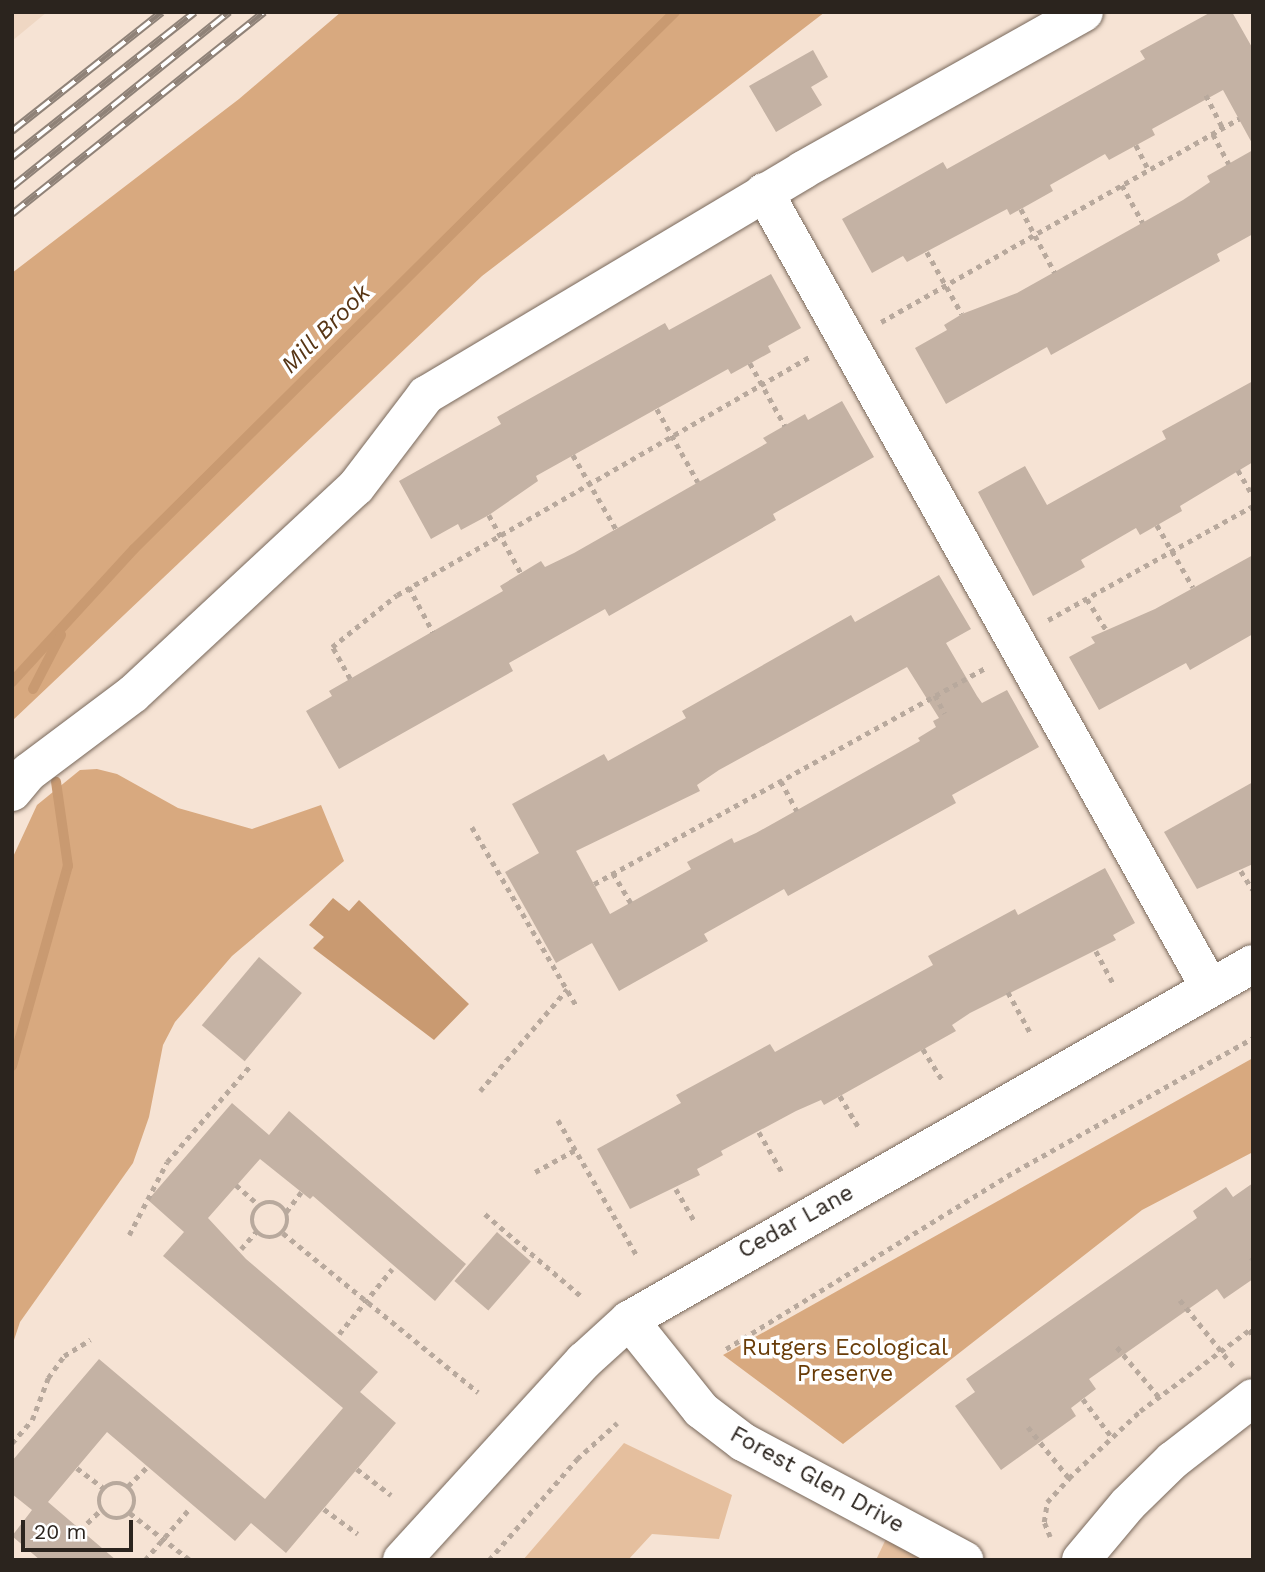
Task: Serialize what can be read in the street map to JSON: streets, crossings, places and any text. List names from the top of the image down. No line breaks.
{"streets":{"street":["Cedar Lane","Forest Glen Drive"]},"crossings":[["Cedar Lane","Forest Glen Drive"]],"water":["Mill Brook"],"parks":["Rutgers Ecological Preserve"],"scale_bar":"20 m"}
